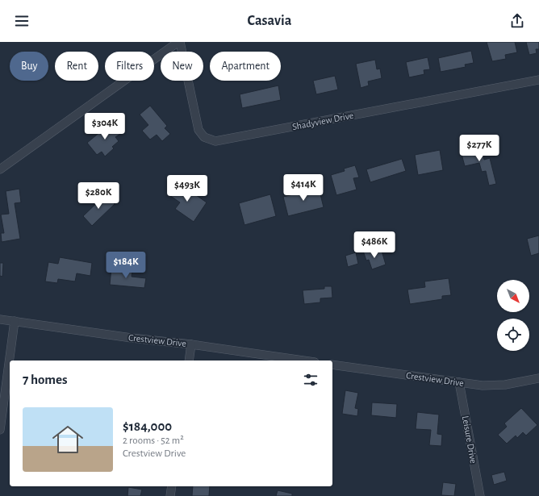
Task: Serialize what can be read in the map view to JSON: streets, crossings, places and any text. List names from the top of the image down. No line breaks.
{"streets":{"street":["Shadyview Drive","Crestview Drive","Leisure Drive"]},"crossings":[["Crestview Drive","Leisure Drive"]],"north":"bottom right","page":{"header":"Casavia","chip":["Buy","Rent","Filters","New","Apartment"],"price":["$304K","$277K","$414K","$493K","$280K","$486K","$184K"],"heading":"7 homes","list":[{"name":"$184,000","note":"2 rooms · 52 m² · Crestview Drive"}]}}
